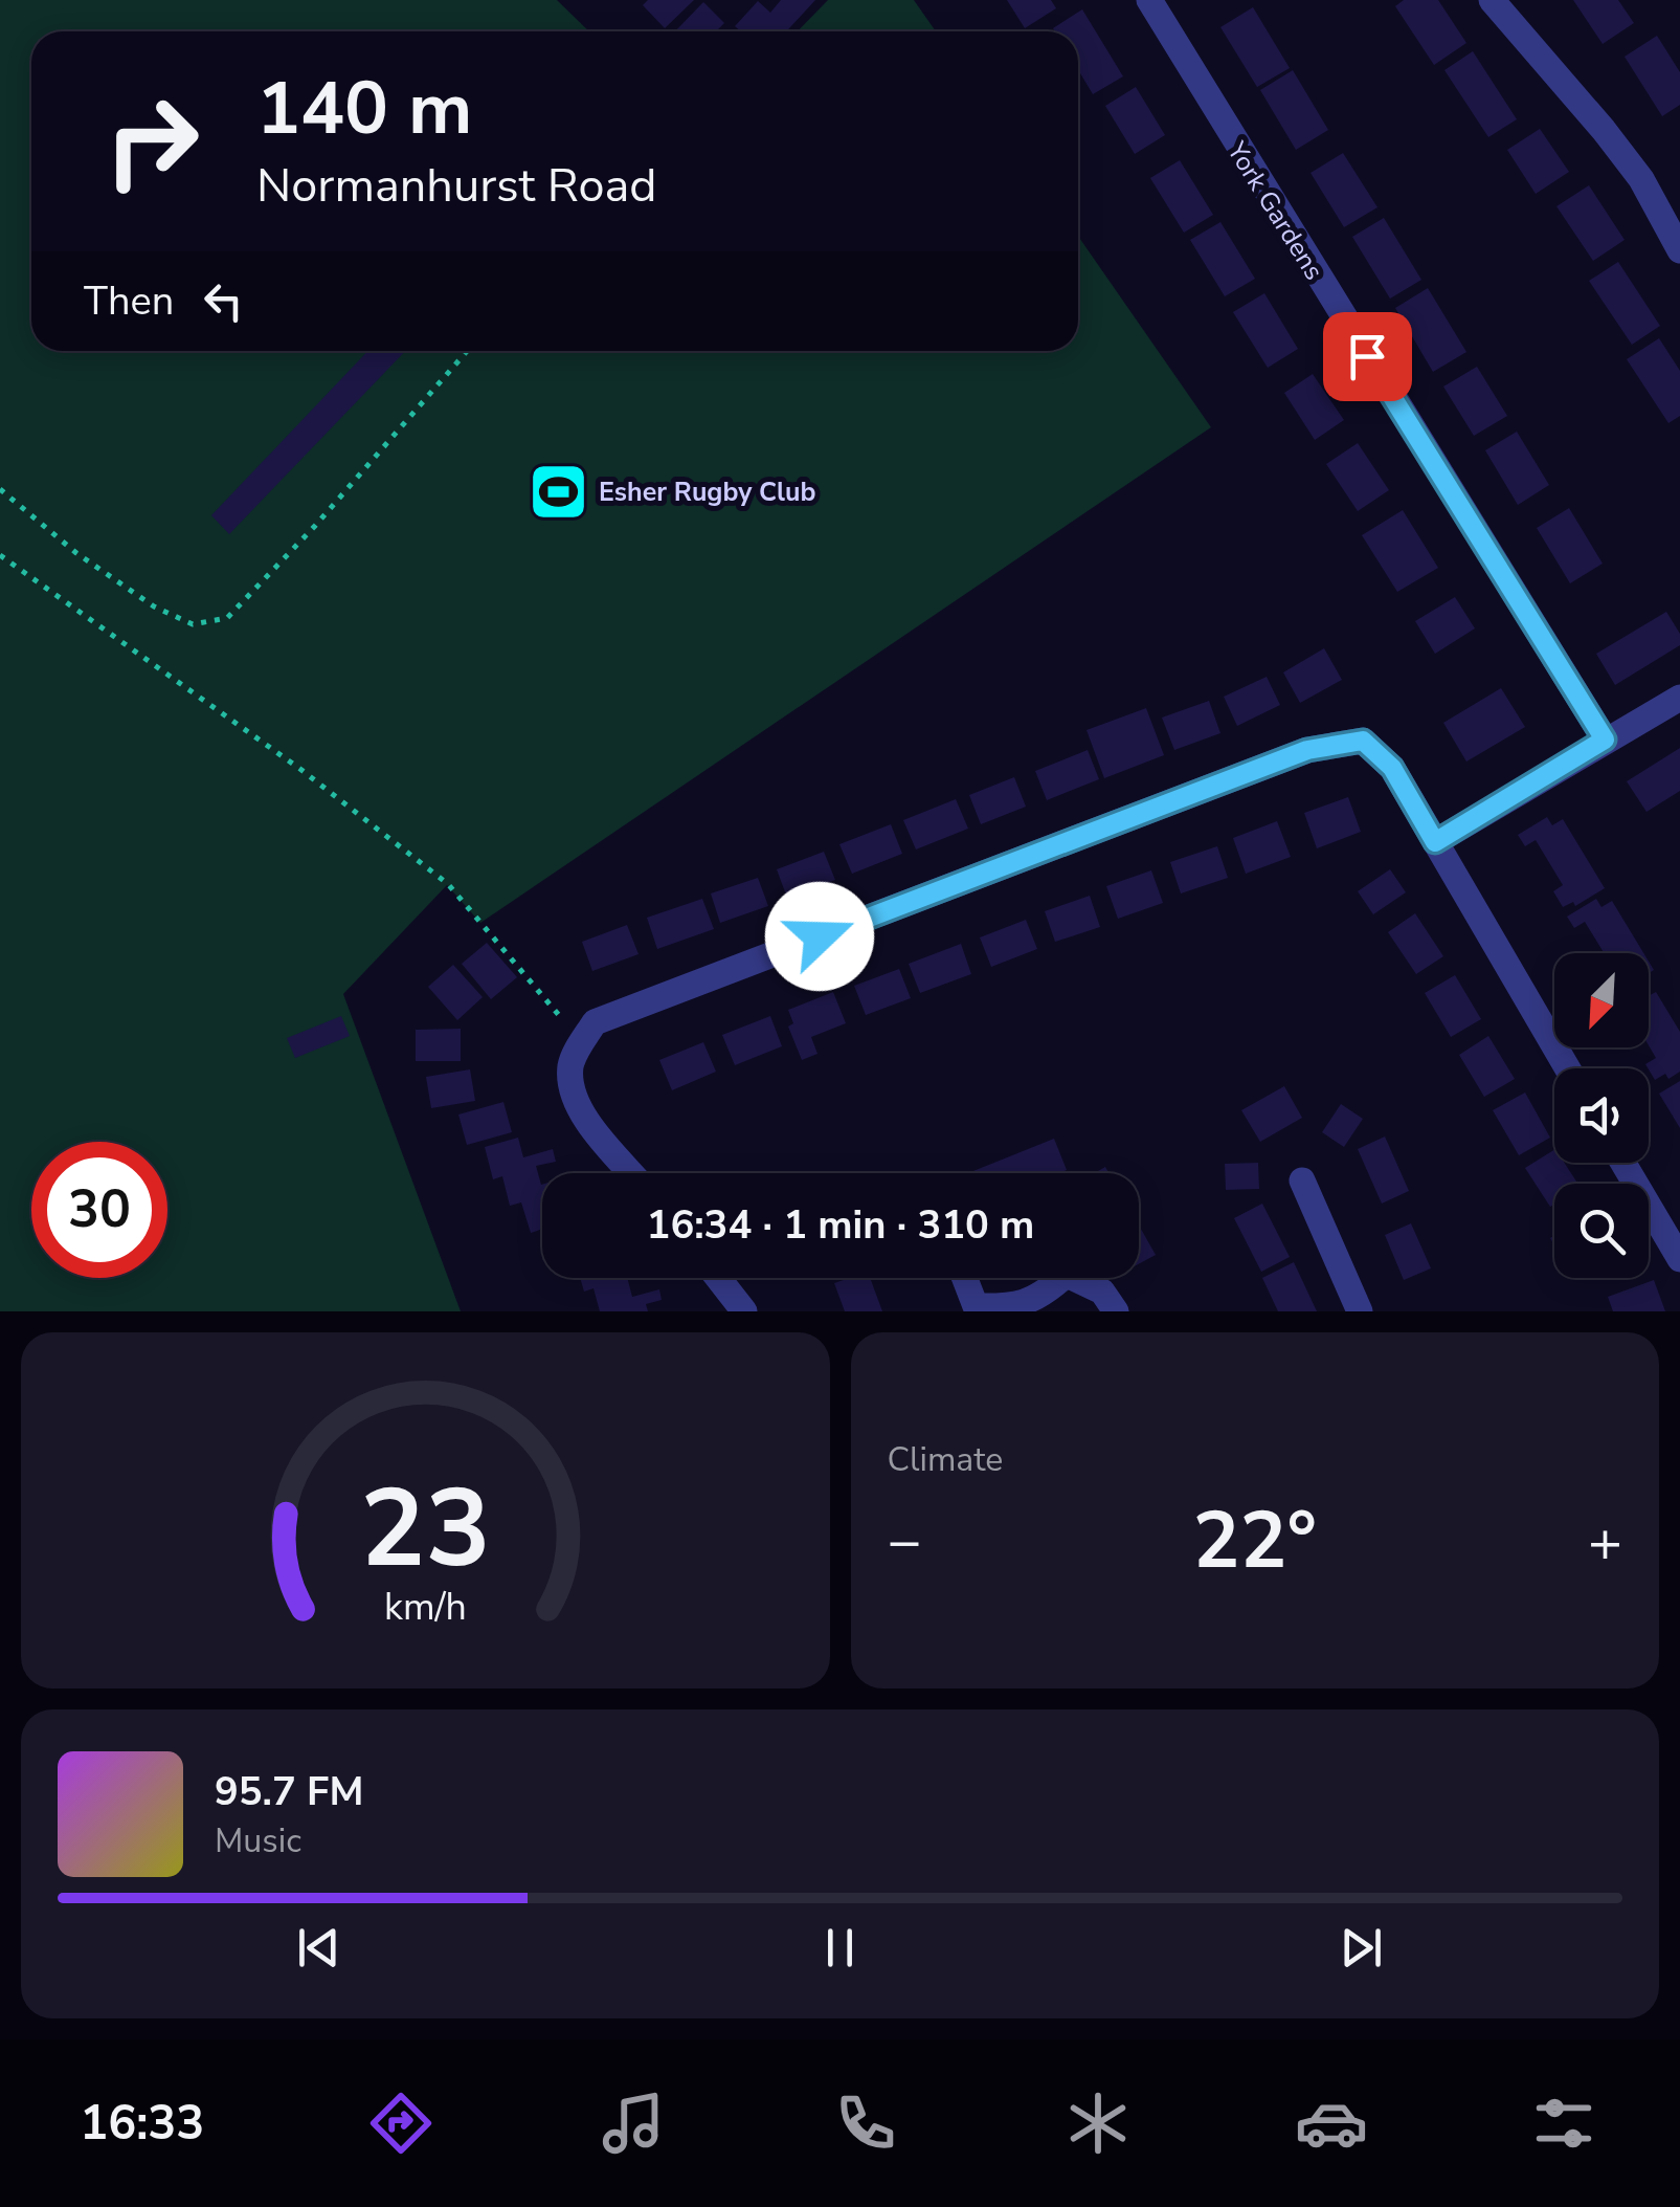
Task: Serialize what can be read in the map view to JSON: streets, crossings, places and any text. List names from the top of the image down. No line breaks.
{"streets":{"street":["York Gardens"]},"places":{"sports":["Esher Rugby Club"]},"north":"bottom left","page":{"turn":["140 m","Normanhurst Road"],"then":"Then","limit":"30","trip":"16:34 · 1 min · 310 m","tile":"Climate","heat":["−","22°","+"],"song":["95.7 FM","Music"],"tabs":"16:33","gauge":["23","km/h"]}}
